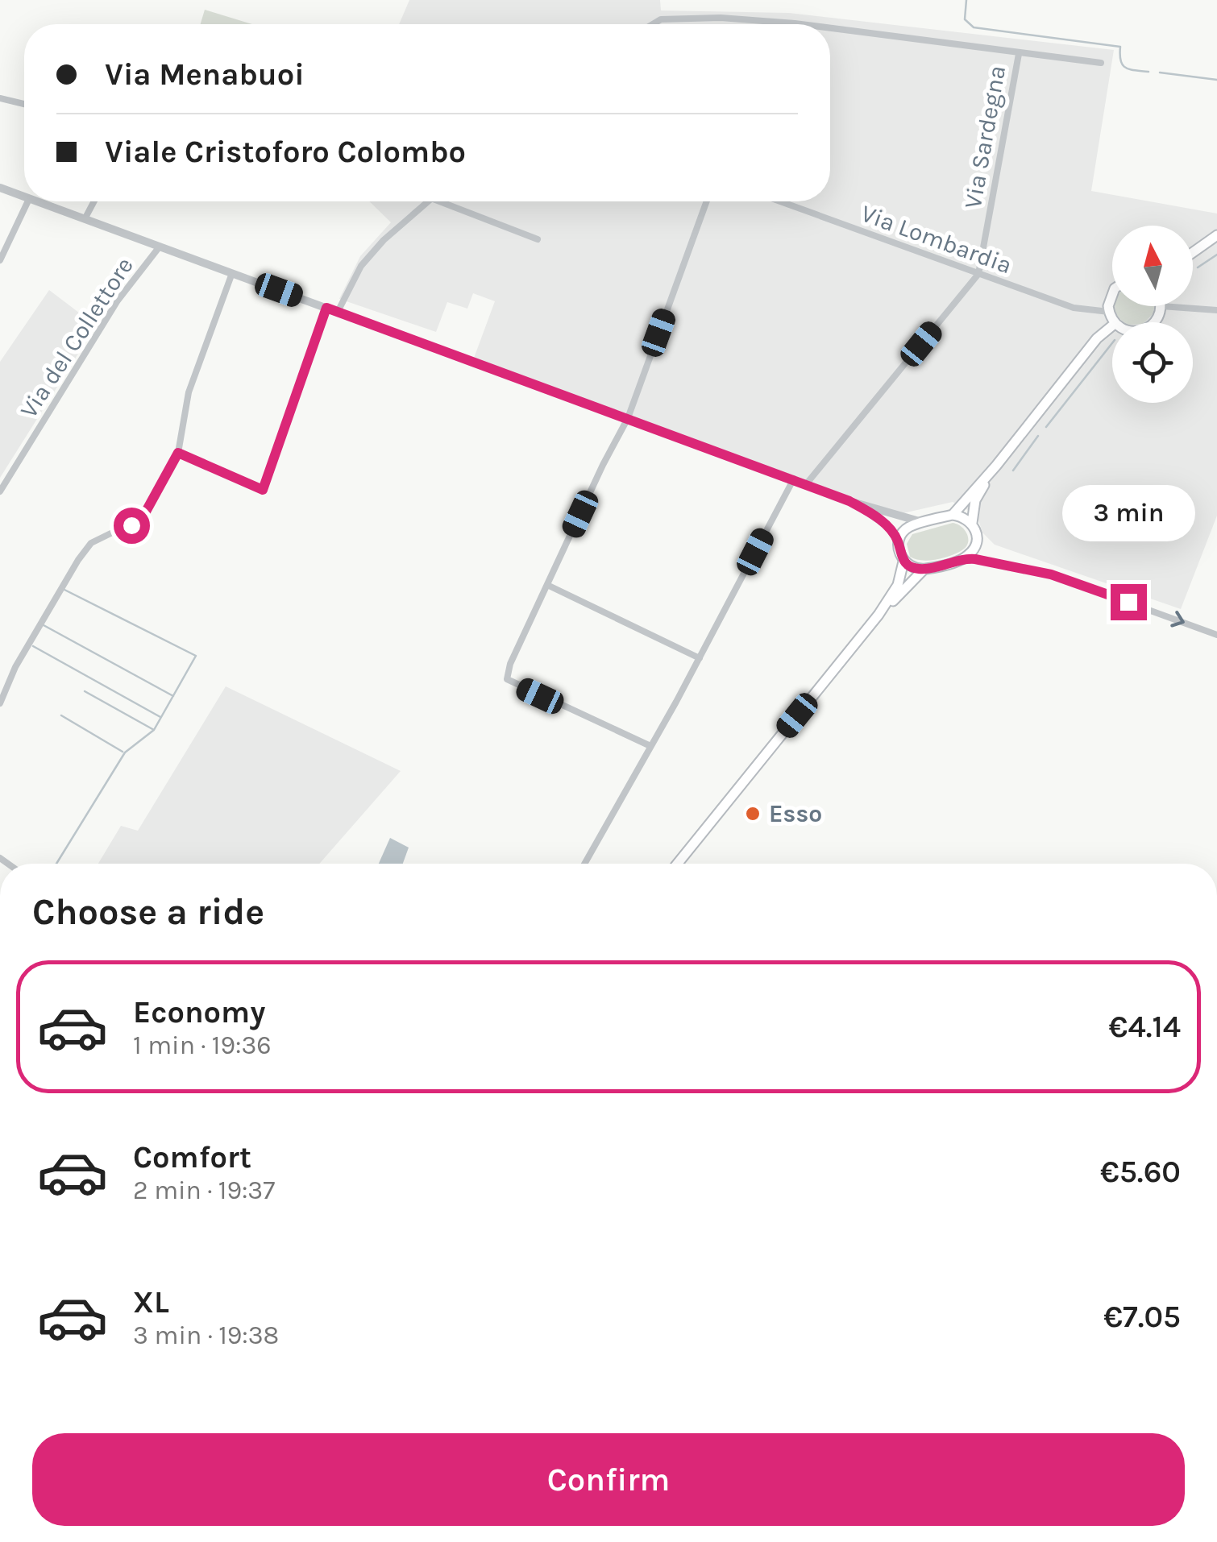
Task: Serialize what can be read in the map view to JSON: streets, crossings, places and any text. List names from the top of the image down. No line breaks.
{"streets":{"street":["Via Sardegna","Via Lombardia","Via del Collettore"]},"crossings":[["Via Sardegna","Via Lombardia"]],"places":["Esso"],"north":"top","page":{"banner":["Via Menabuoi","Viale Cristoforo Colombo"],"bubble":"3 min","heading":"Choose a ride","list":[{"name":"Economy","note":"1 min · 19:36","value":"€4.14"},{"name":"Comfort","note":"2 min · 19:37","value":"€5.60"},{"name":"XL","note":"3 min · 19:38","value":"€7.05"}],"buttons":"Confirm"}}
